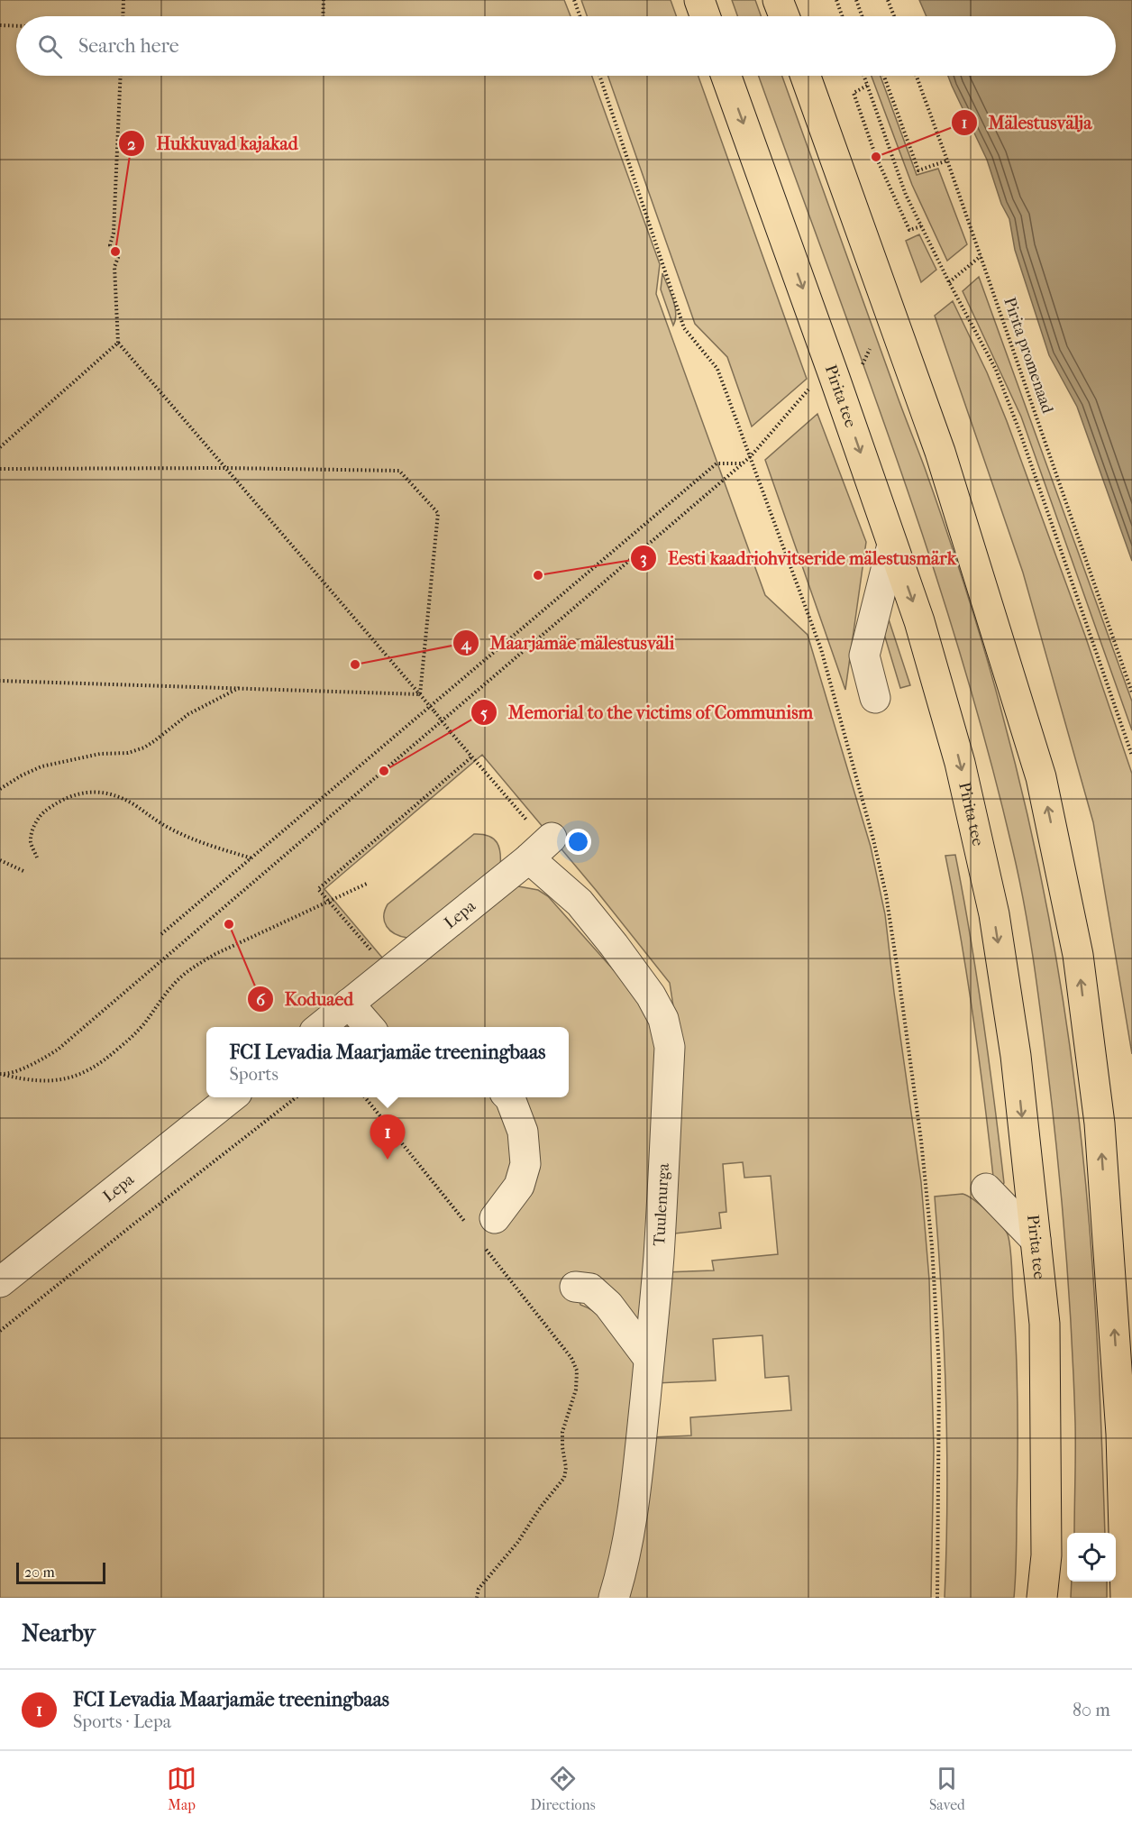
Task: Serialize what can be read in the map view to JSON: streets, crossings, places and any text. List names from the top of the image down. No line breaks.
{"streets":{"main road":["Pirita tee"],"street":["Lepa","Tuulenurga"],"path":["Pirita promenaad"]},"crossings":[["Lepa","Tuulenurga"]],"places":["Mälestusvälja","Hukkuvad kajakad","Eesti kaadriohvitseride mälestusmärk","Maarjamäe mälestusväli","Memorial to the victims of Communism","Koduaed"],"scale_bar":"20 m","page":{"search":"Search here","popup":["FCI Levadia Maarjamäe treeningbaas","Sports"],"pins":"1","scale":"20 m","heading":"Nearby","list":[{"mark":"1","name":"FCI Levadia Maarjamäe treeningbaas","note":"Sports · Lepa","value":"80 m"}],"nav":["Map","Directions","Saved"]}}
